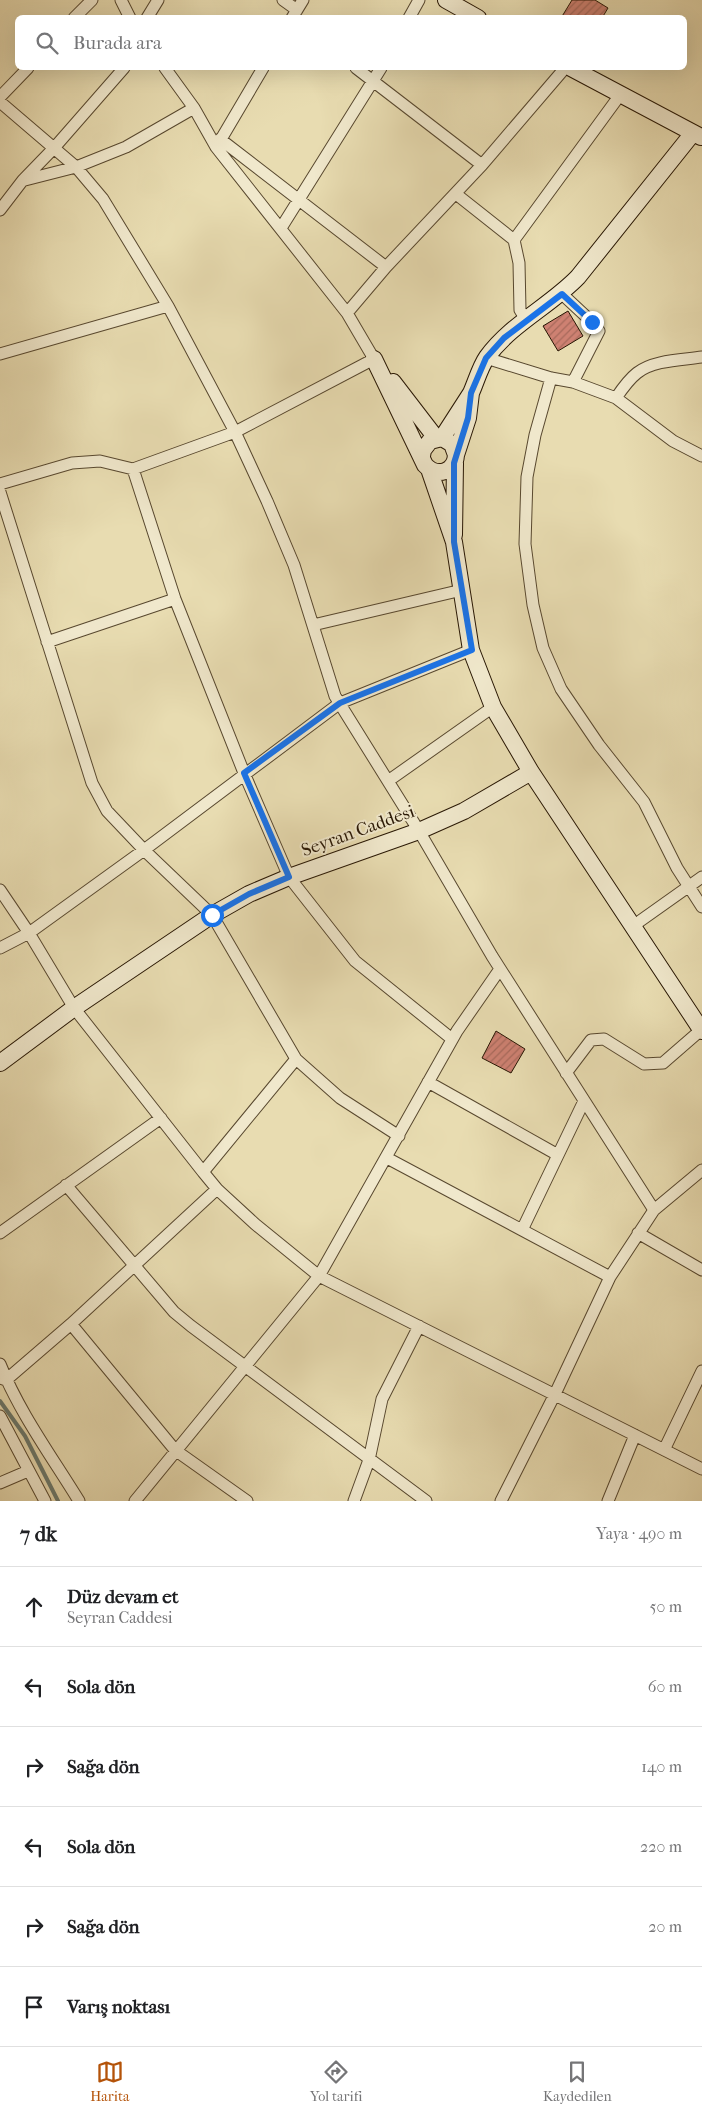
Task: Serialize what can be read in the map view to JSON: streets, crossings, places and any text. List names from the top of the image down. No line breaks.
{"streets":{"street":["Seyran Caddesi"]},"page":{"search":"Burada ara","heading":["7 dk","Yaya · 490 m"],"list":[["Düz devam et","Seyran Caddesi","50 m"],["Sola dön","60 m"],["Sağa dön","140 m"],["Sola dön","220 m"],["Sağa dön","20 m"],"Varış noktası"],"nav":["Harita","Yol tarifi","Kaydedilen"]}}
